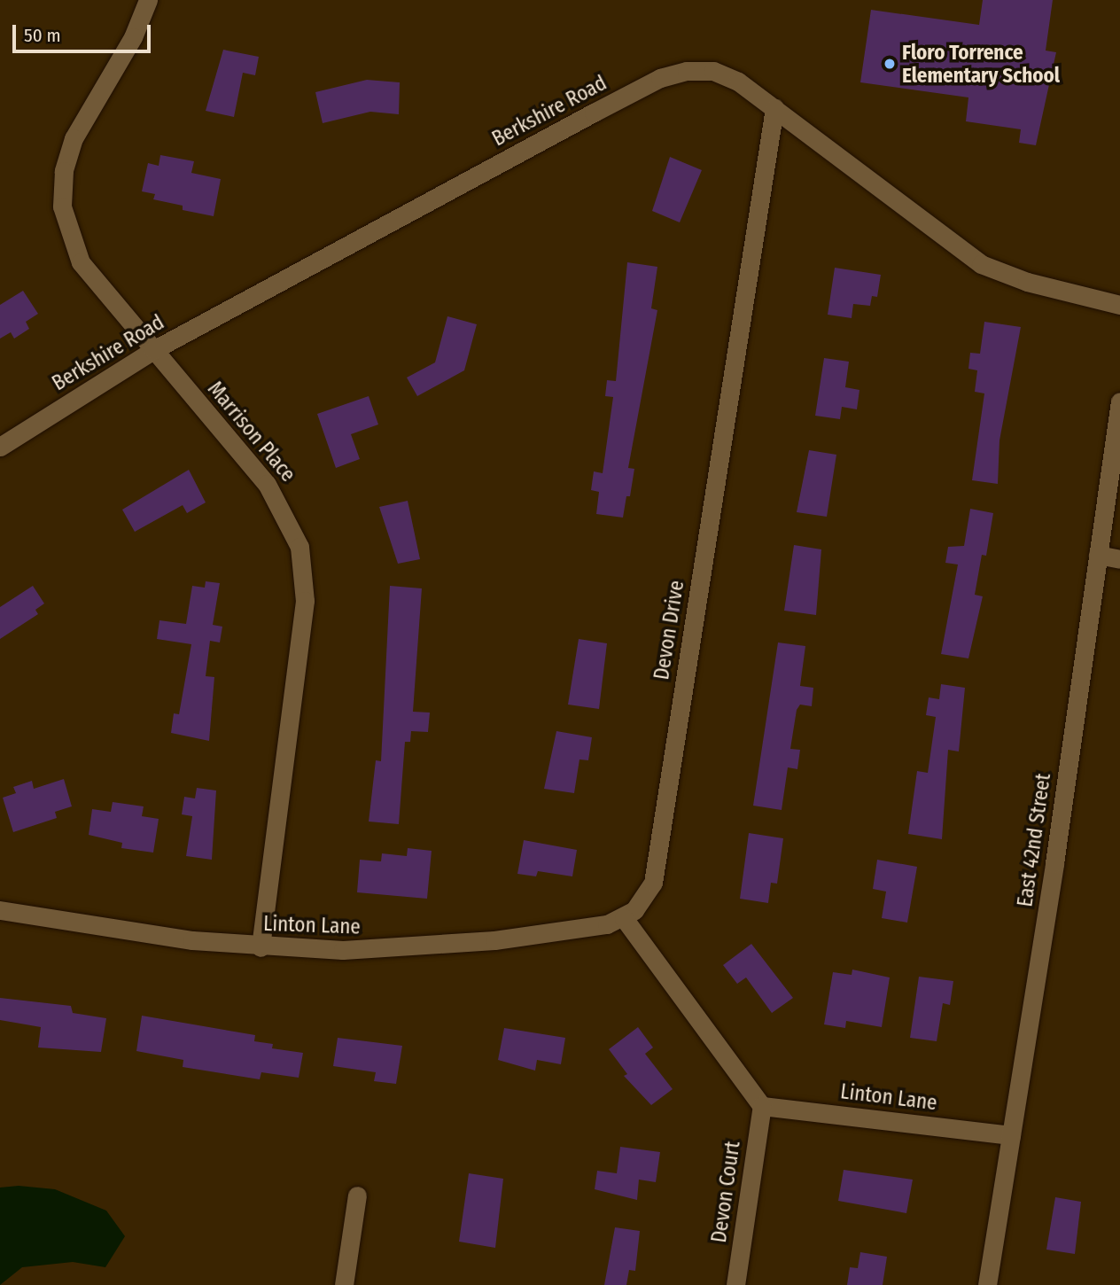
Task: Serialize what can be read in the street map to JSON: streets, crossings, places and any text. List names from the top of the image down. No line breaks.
{"streets":{"street":["Berkshire Road","Marrison Place","Devon Drive","East 42nd Street","Linton Lane","Devon Court"]},"crossings":[["Berkshire Road","Marrison Place"],["Berkshire Road","Devon Drive"],["Marrison Place","Linton Lane"],["Devon Drive","Linton Lane"],["East 42nd Street","Linton Lane"],["Linton Lane","Devon Court"]],"places":["Floro Torrence Elementary School"],"scale_bar":"50 m"}
